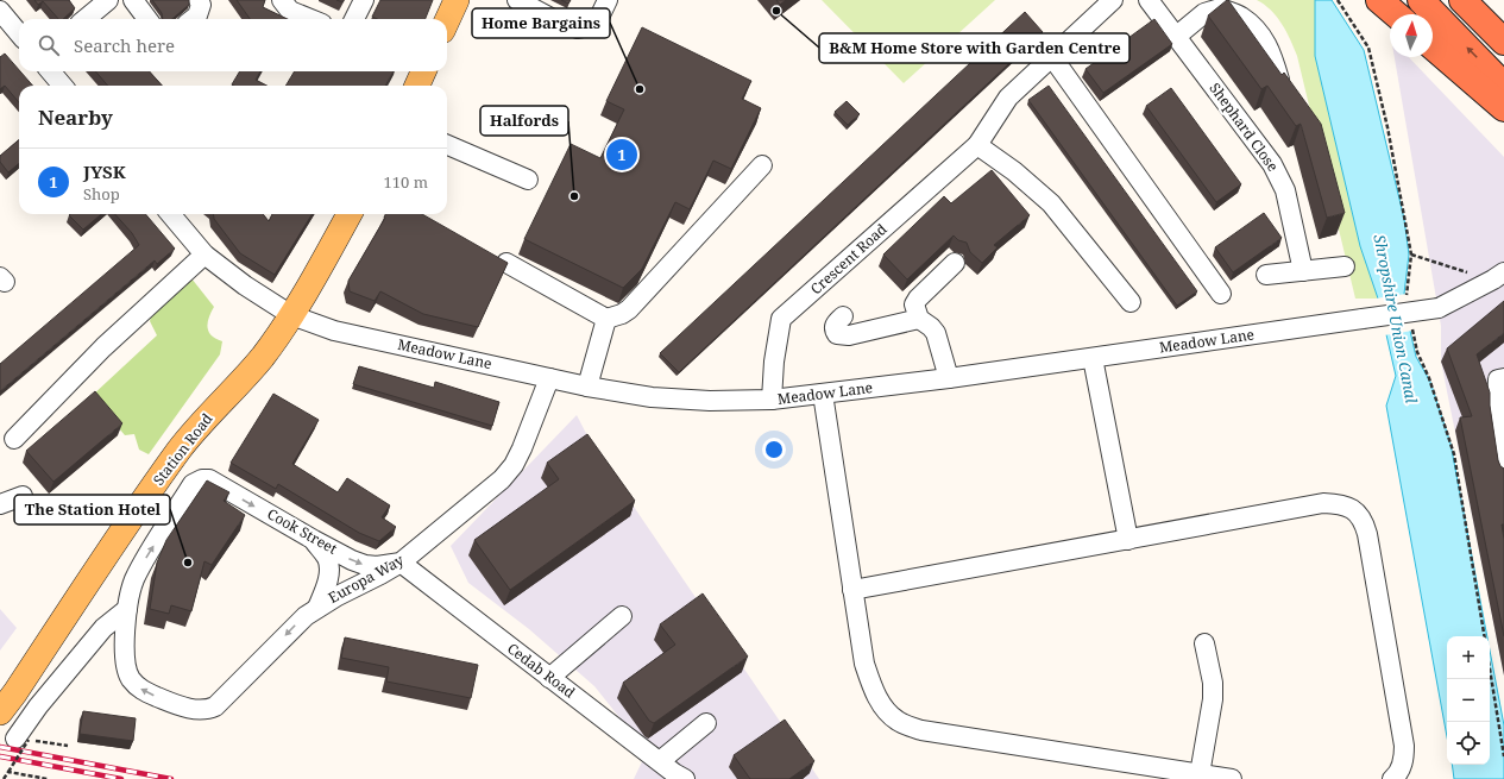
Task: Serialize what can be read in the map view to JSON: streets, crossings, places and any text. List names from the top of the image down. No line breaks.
{"streets":{"main road":["Station Road"],"street":["Shephard Close","Crescent Road","Meadow Lane","Cook Street","Europa Way","Cedab Road"]},"crossings":[["Crescent Road","Meadow Lane"],["Meadow Lane","Station Road"],["Meadow Lane","Europa Way"],["Station Road","Cook Street"],["Station Road","Europa Way"],["Cook Street","Europa Way"],["Cook Street","Cedab Road"],["Europa Way","Cedab Road"]],"one_way":["Cook Street"],"water":["Shropshire Union Canal"],"places":["B&M Home Store with Garden Centre","Home Bargains","Halfords","The Station Hotel"],"north":"top","page":{"search":"Search here","heading":"Nearby","pins":"1","list":[{"mark":"1","name":"JYSK","note":"Shop","value":"110 m"}],"map_buttons":["+","−"]}}
